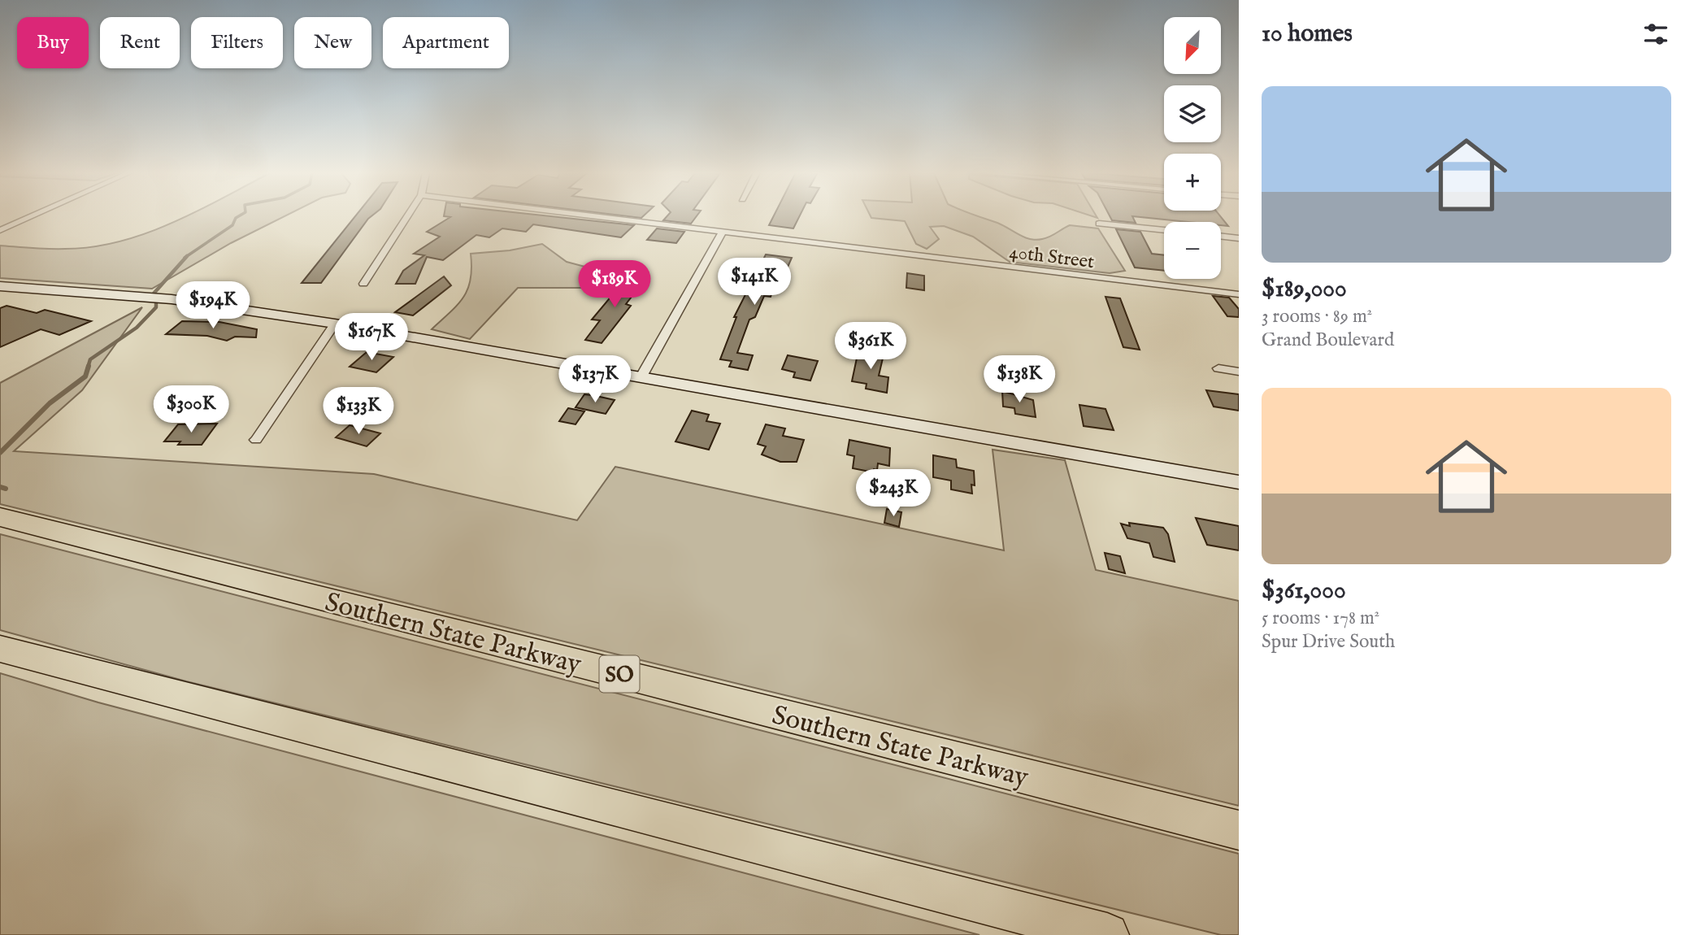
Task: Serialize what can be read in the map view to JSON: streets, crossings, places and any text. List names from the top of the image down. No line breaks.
{"streets":{"highway":["Southern State Parkway","SO"],"street":["40th Street"]},"north":"bottom left","page":{"heading":"10 homes","map_buttons":["+","−"],"chip":["Buy","Rent","Filters","New","Apartment"],"list":[{"name":"$189,000","note":"3 rooms · 89 m² · Grand Boulevard"},{"name":"$361,000","note":"5 rooms · 178 m² · Spur Drive South"}],"price":["$141K","$189K","$194K","$167K","$361K","$137K","$138K","$300K","$133K","$243K"]}}
